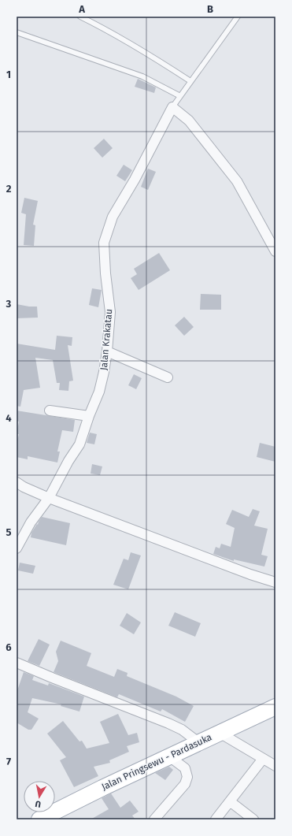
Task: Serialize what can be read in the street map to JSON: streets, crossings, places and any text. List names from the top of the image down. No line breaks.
{"streets":{"main road":["Jalan Pringsewu - Pardasuka"],"street":["Jalan Krakatau"]},"north":"bottom","grid":{"columns":["A","B"],"rows":["1","2","3","4","5","6","7"]}}
